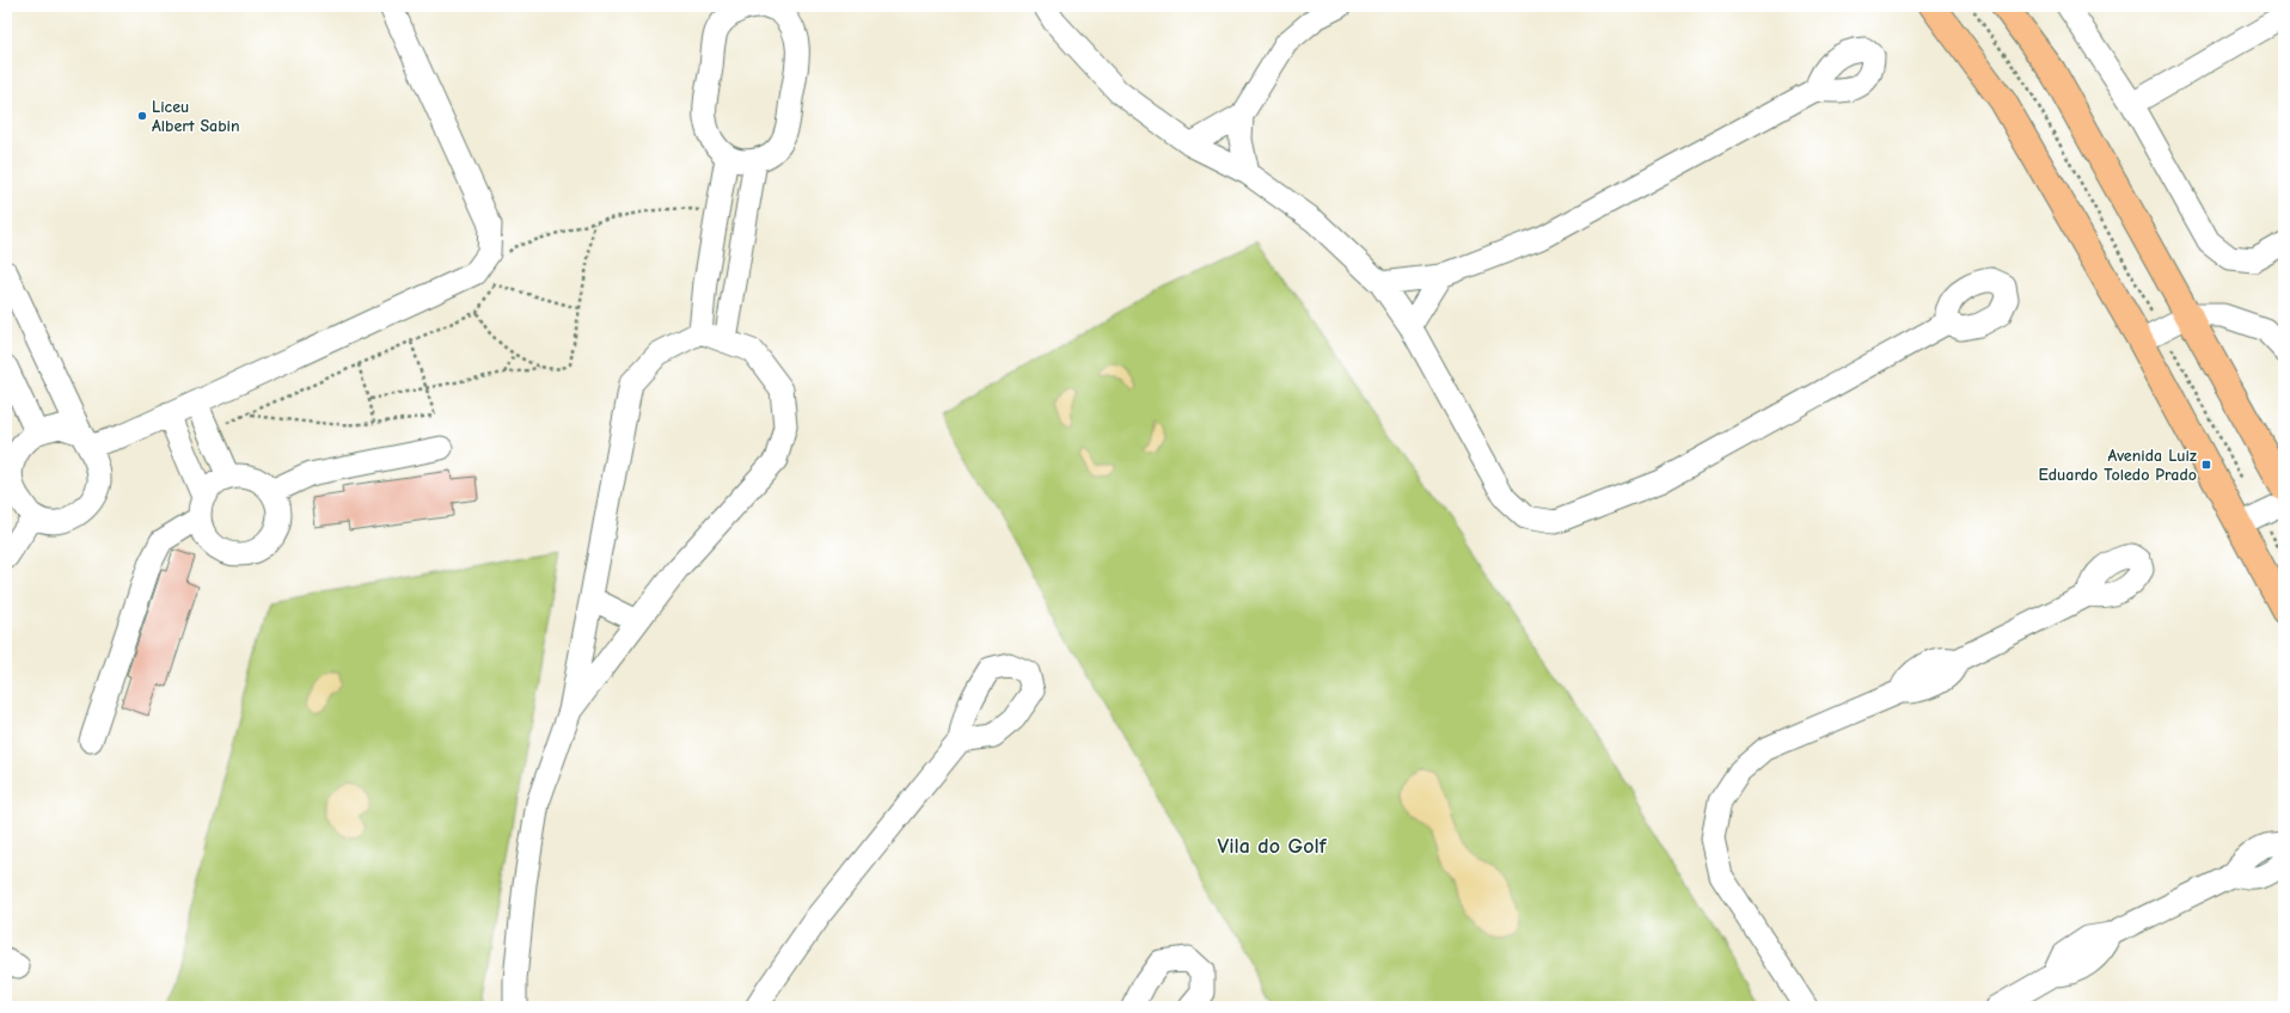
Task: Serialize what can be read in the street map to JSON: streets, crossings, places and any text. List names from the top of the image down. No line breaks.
{"districts":["Vila do Golf"],"places":{"other":["Liceu Albert Sabin"],"transit":["Avenida Luiz Eduardo Toledo Prado"]}}
